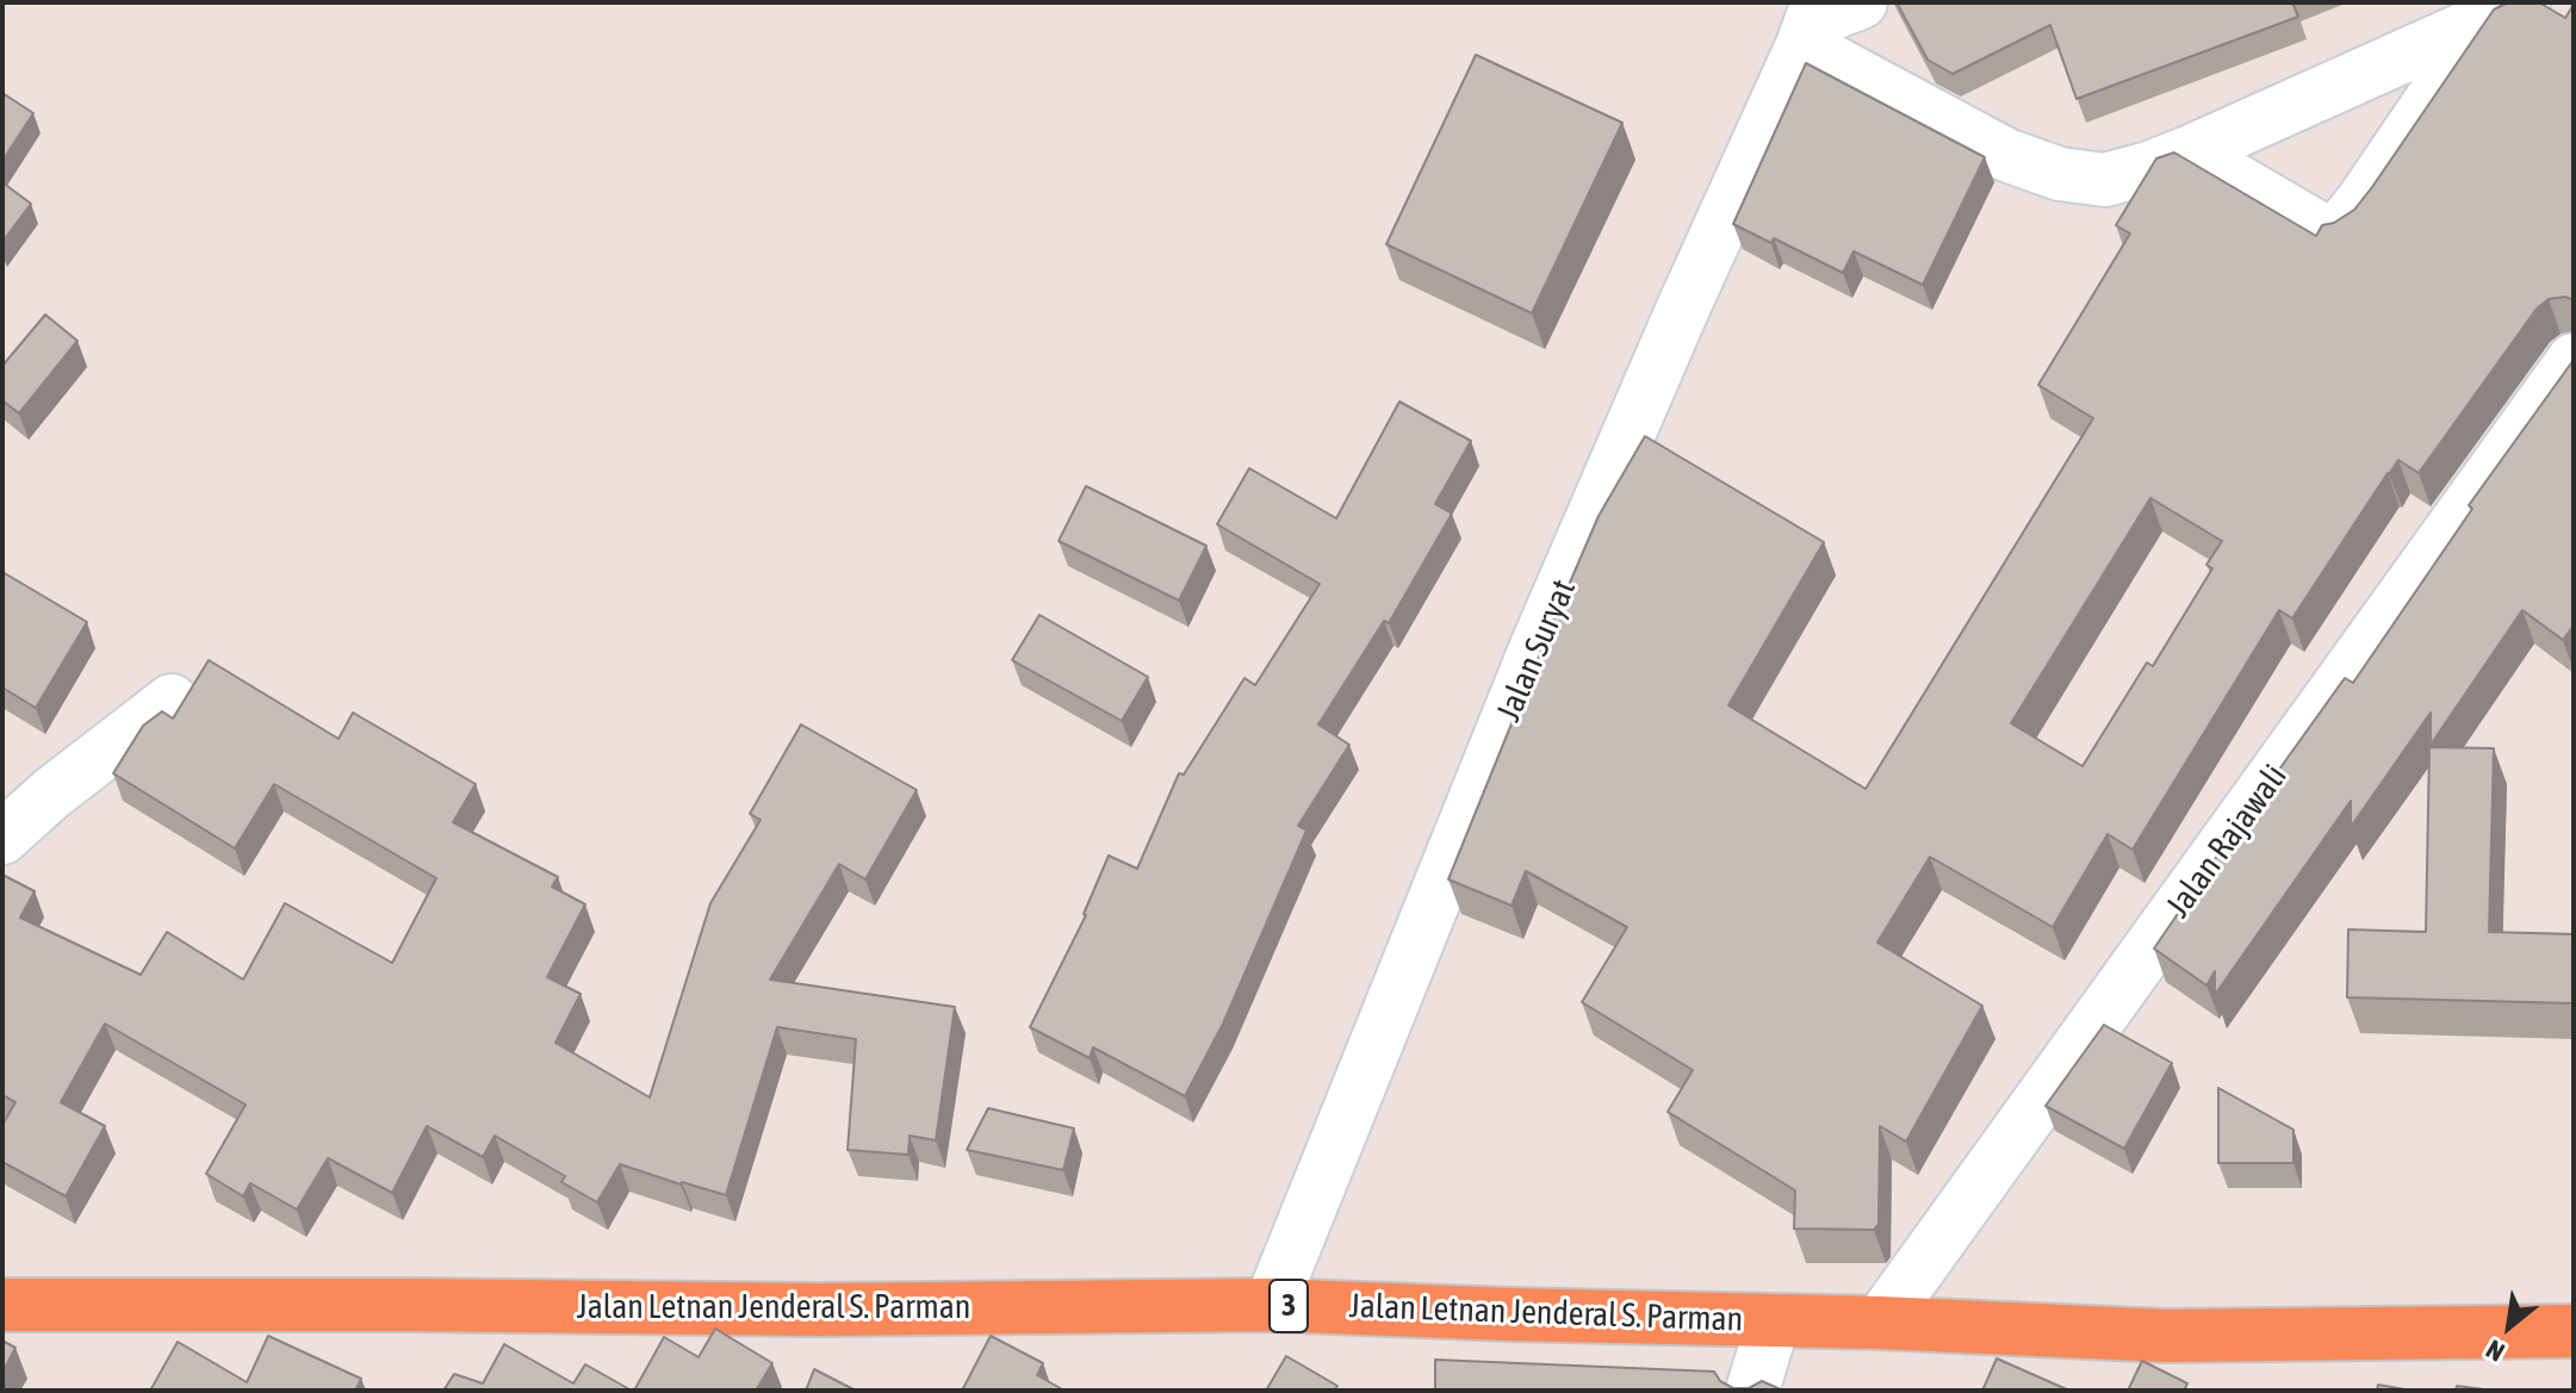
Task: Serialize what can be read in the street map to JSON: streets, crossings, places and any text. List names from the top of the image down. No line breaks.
{"streets":{"highway":["3","Jalan Letnan Jenderal S. Parman"],"street":["Jalan Suryat","Jalan Rajawali"]},"crossings":[["Jalan Suryat","Jalan Letnan Jenderal S. Parman"],["Jalan Rajawali","Jalan Letnan Jenderal S. Parman"]],"north":"bottom left"}
